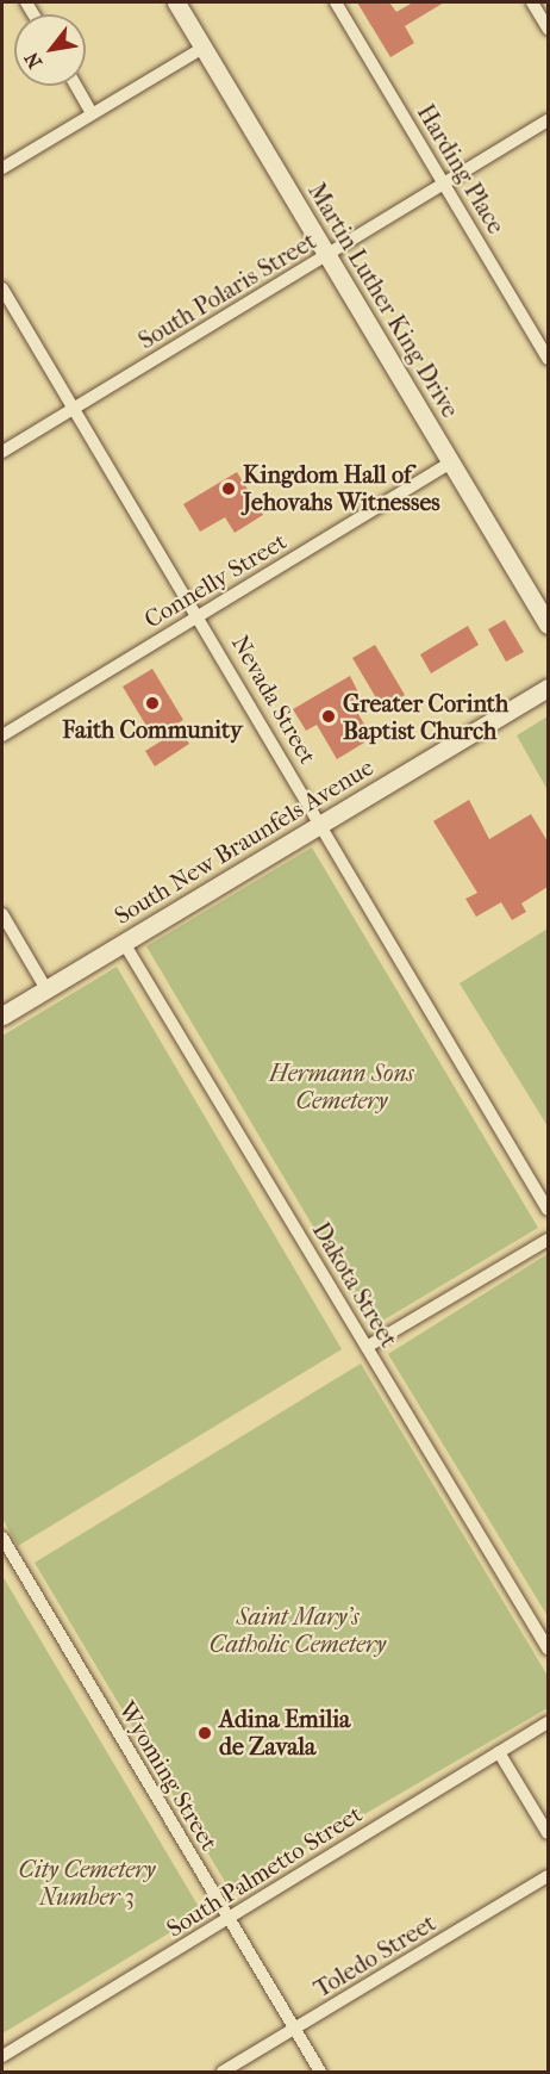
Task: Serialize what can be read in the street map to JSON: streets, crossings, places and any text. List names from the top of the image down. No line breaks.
{"streets":{"main road":["Martin Luther King Drive","South New Braunfels Avenue"],"street":["Harding Place","South Polaris Street","Connelly Street","Nevada Street","Dakota Street","Wyoming Street","South Palmetto Street","Toledo Street"]},"crossings":[["Harding Place","South Polaris Street"],["South Polaris Street","Martin Luther King Drive"],["South Polaris Street","Nevada Street"],["Martin Luther King Drive","Connelly Street"],["Connelly Street","Nevada Street"],["Nevada Street","South New Braunfels Avenue"],["South New Braunfels Avenue","Dakota Street"],["Wyoming Street","South Palmetto Street"],["Wyoming Street","Toledo Street"]],"parks":["Hermann Sons Cemetery","Saint Mary's Catholic Cemetery","City Cemetery Number 3"],"places":["Kingdom Hall of Jehovahs Witnesses","Faith Community","Greater Corinth Baptist Church","Adina Emilia de Zavala"],"north":"bottom left"}
